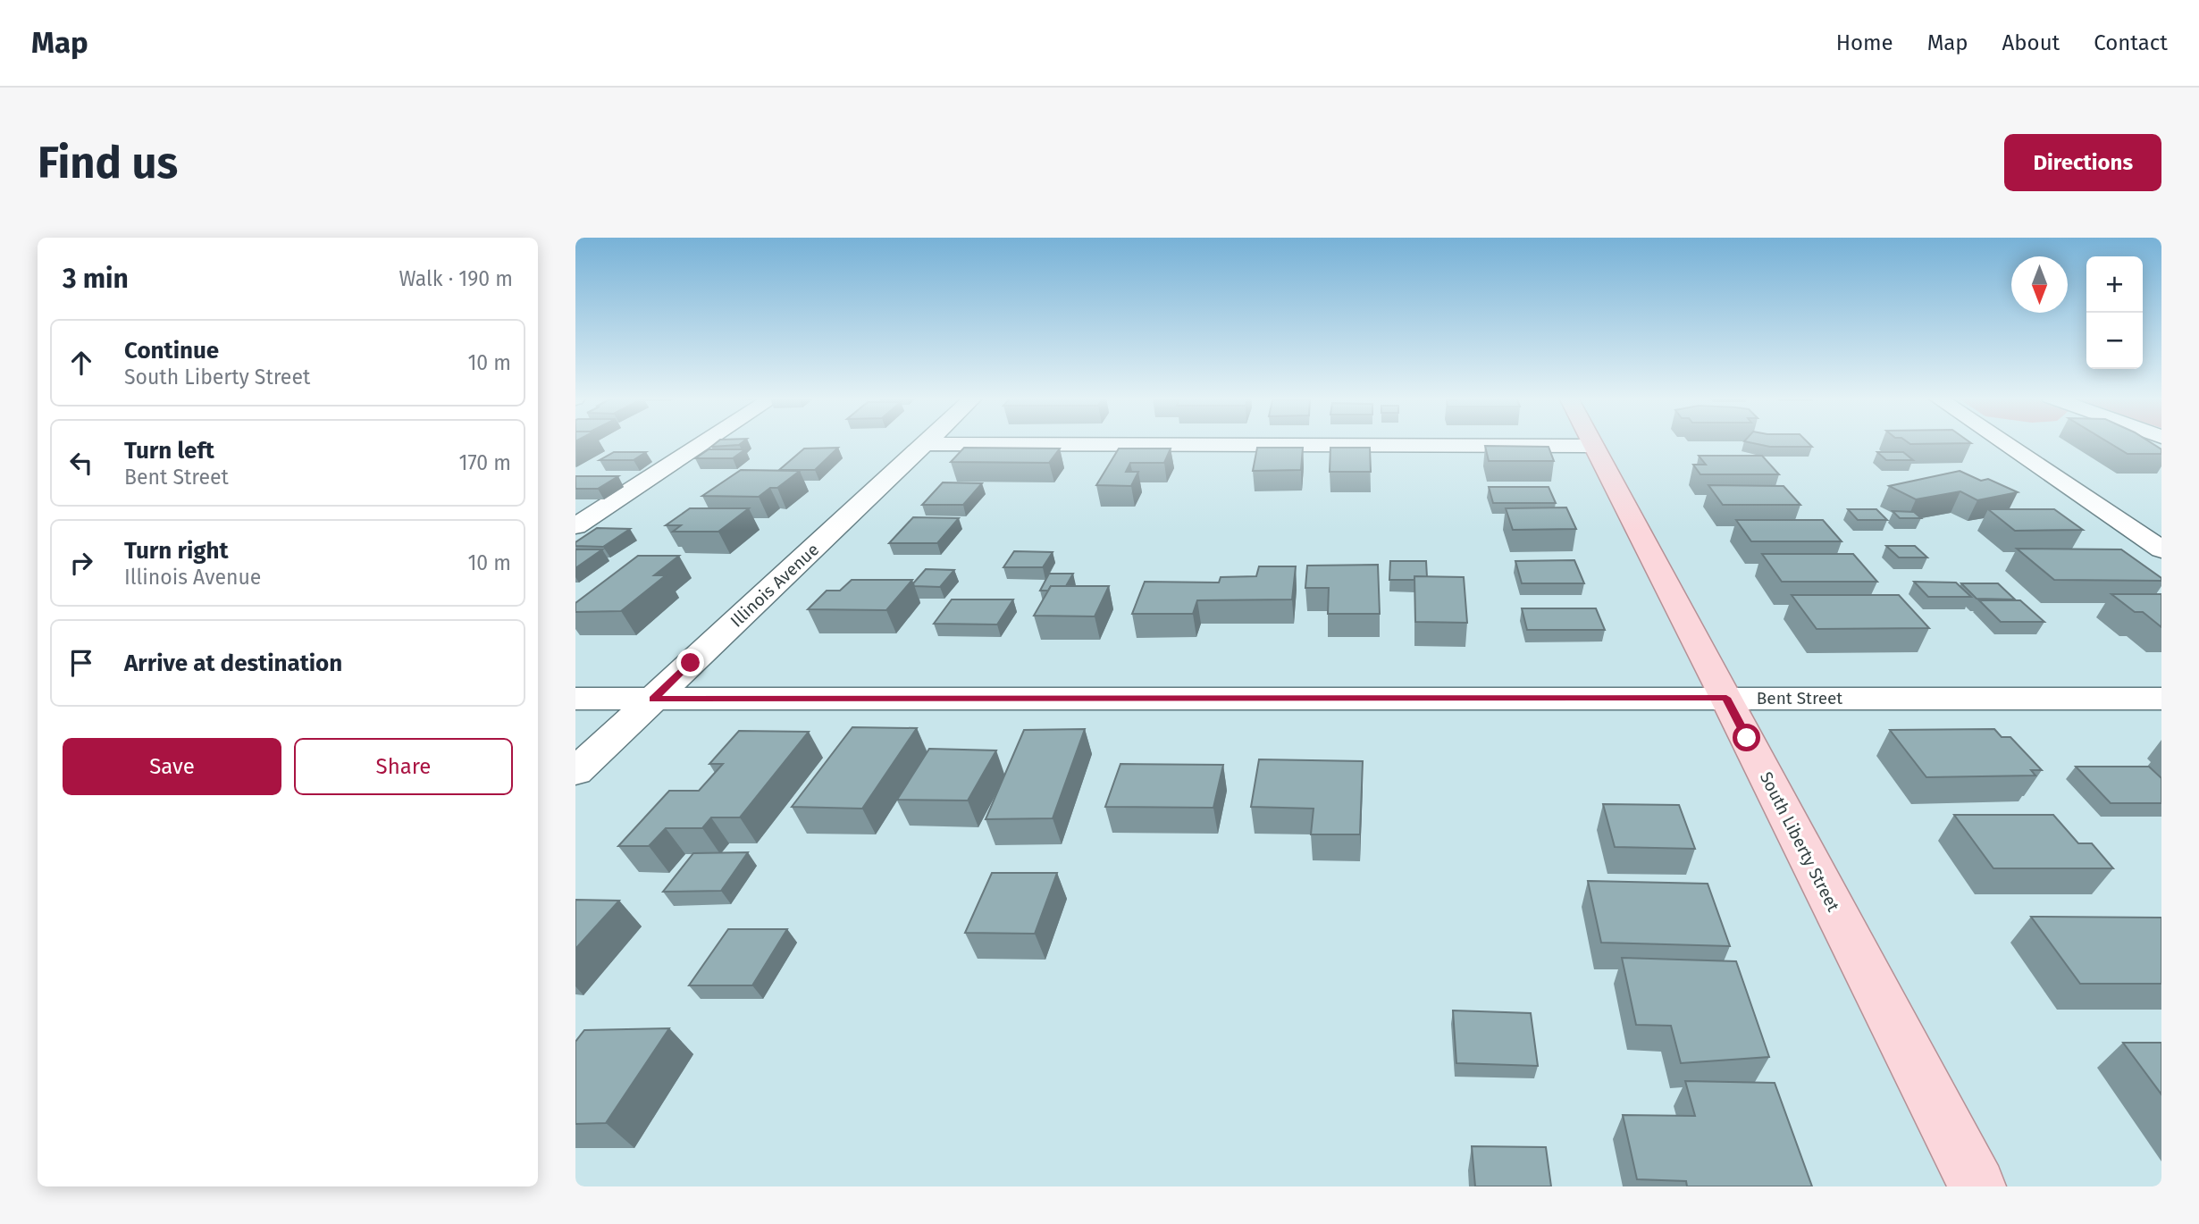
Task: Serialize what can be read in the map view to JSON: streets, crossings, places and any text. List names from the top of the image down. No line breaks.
{"streets":{"main road":["South Liberty Street"],"street":["Illinois Avenue","Bent Street"]},"crossings":[["Illinois Avenue","Bent Street"],["Bent Street","South Liberty Street"]],"north":"bottom","page":{"header":"Map","nav":["Home","Map","About","Contact"],"buttons":["Directions",["Save","Share"]],"title":"Find us","heading":["3 min","Walk · 190 m"],"map_buttons":["+","−"],"list":[["Continue","South Liberty Street","10 m"],["Turn left","Bent Street","170 m"],["Turn right","Illinois Avenue","10 m"],"Arrive at destination"]}}
